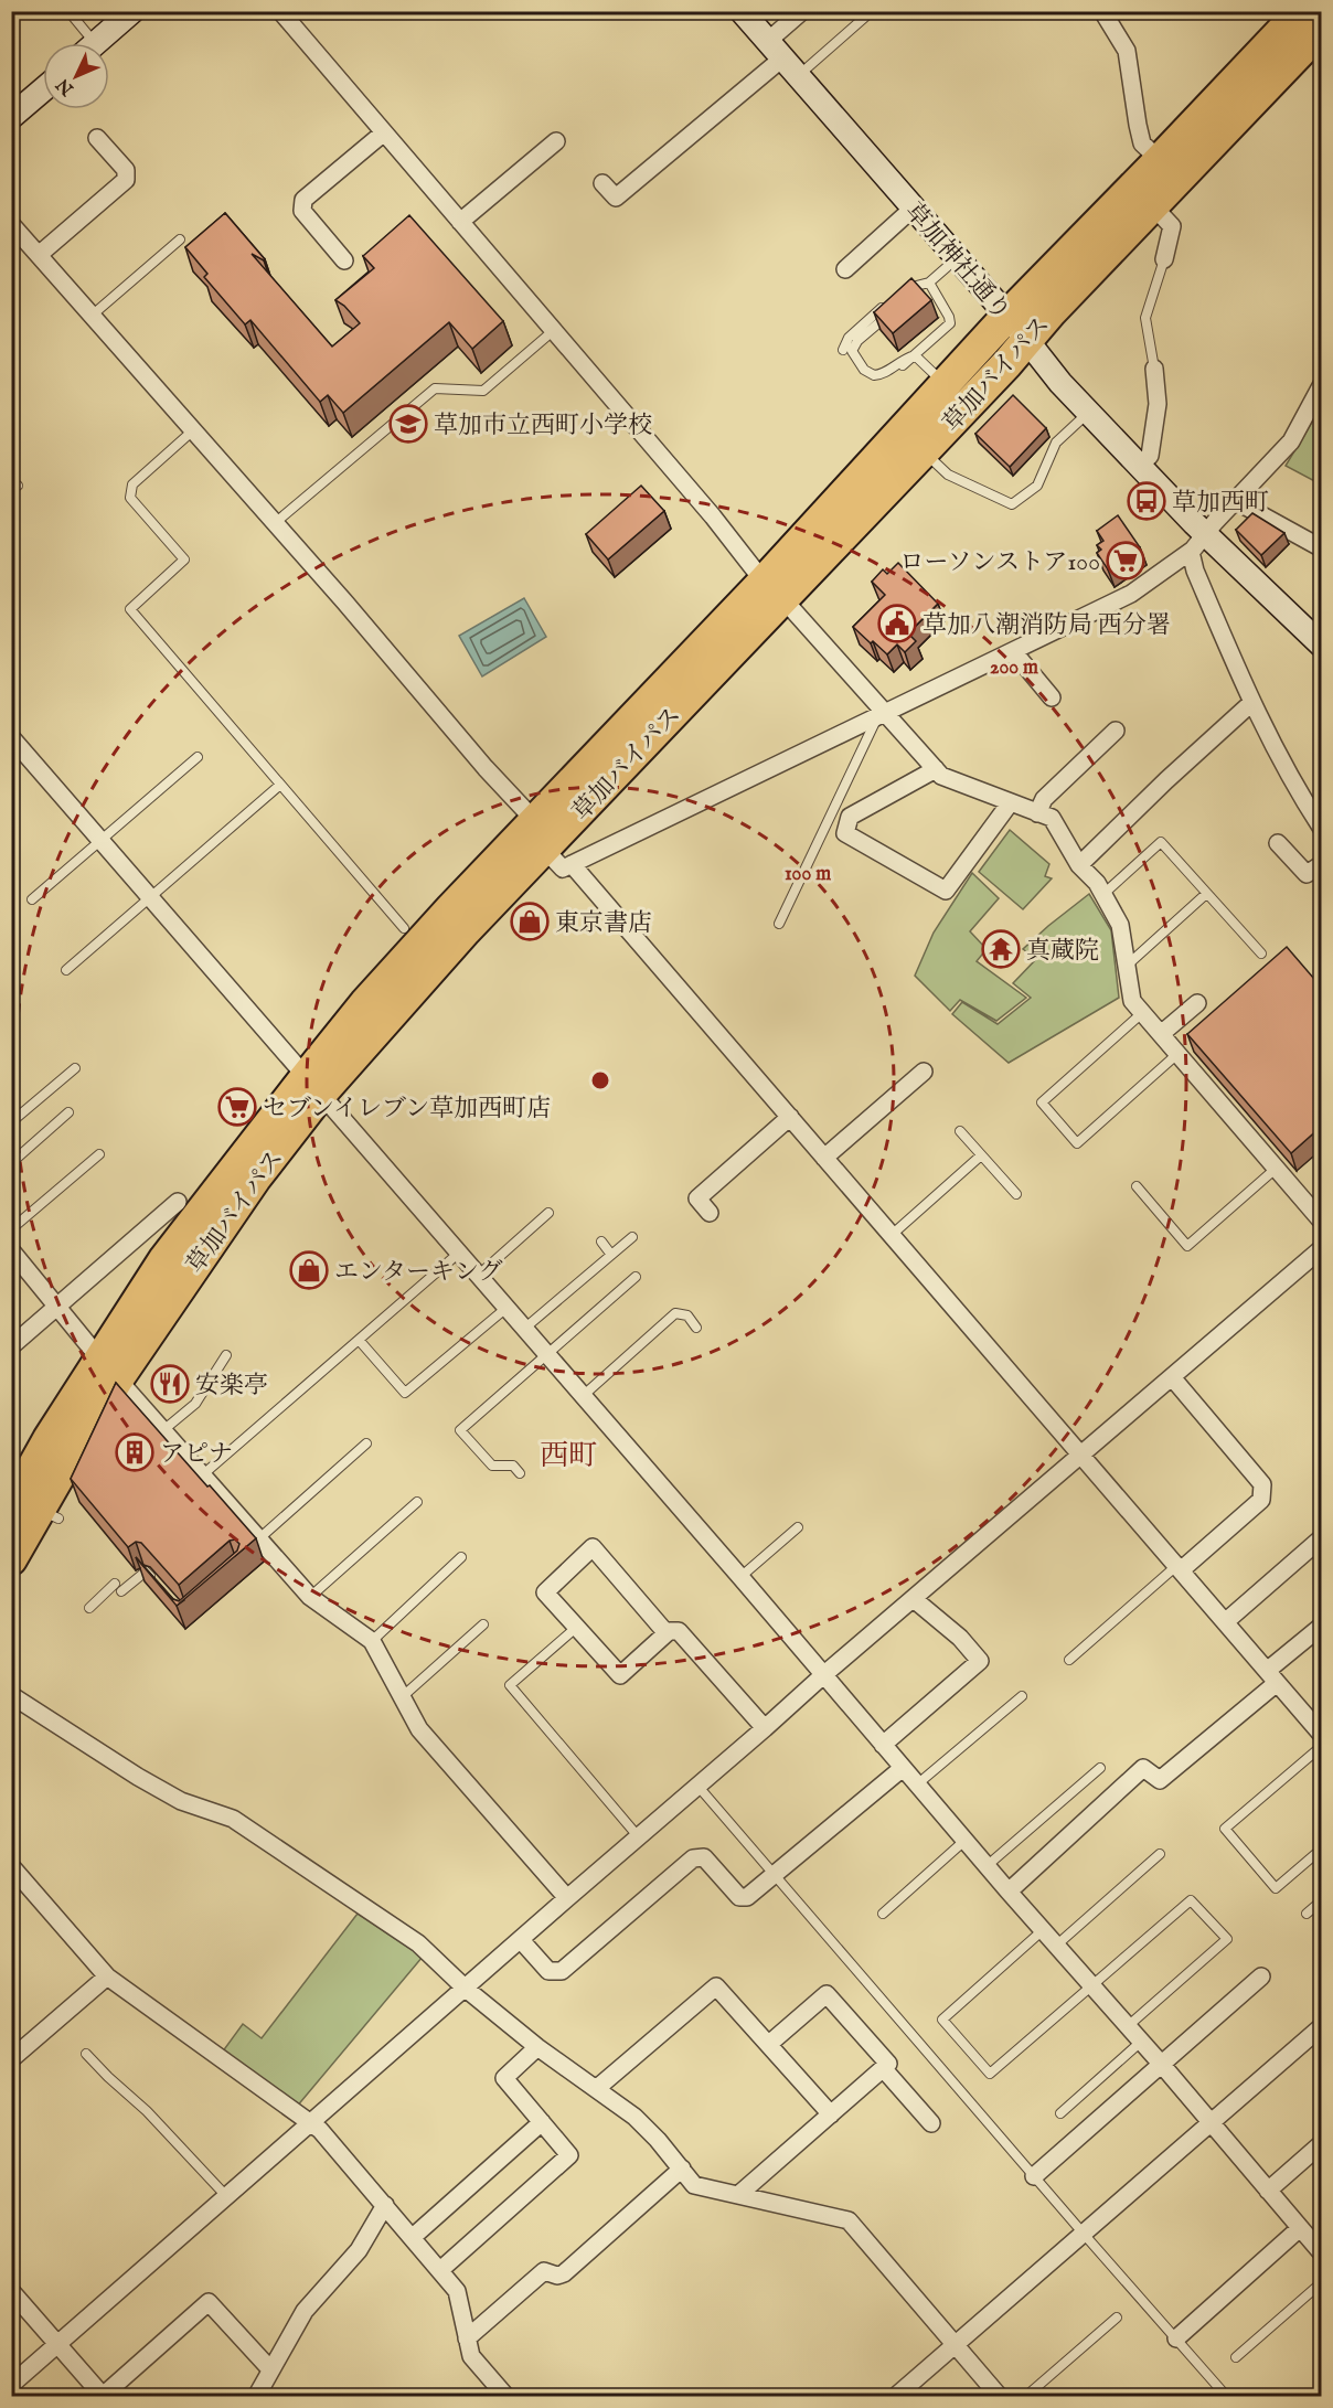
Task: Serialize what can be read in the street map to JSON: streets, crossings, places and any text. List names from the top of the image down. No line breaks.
{"streets":{"highway":["草加バイパス"],"street":["草加神社通り"]},"crossings":[["草加神社通り","草加バイパス"]],"districts":["西町"],"places":{"school or university":["草加市立西町小学校"],"bus stop":["草加西町"],"supermarket":["ローソンストア100","セブンイレブン草加西町店"],"public building":["草加八潮消防局 西分署"],"shop":["東京書店","エンターキング"],"temple":["真蔵院"],"restaurant":["安楽亭"],"building":["アピナ"]},"north":"bottom left","rings":["200 m","100 m"]}
